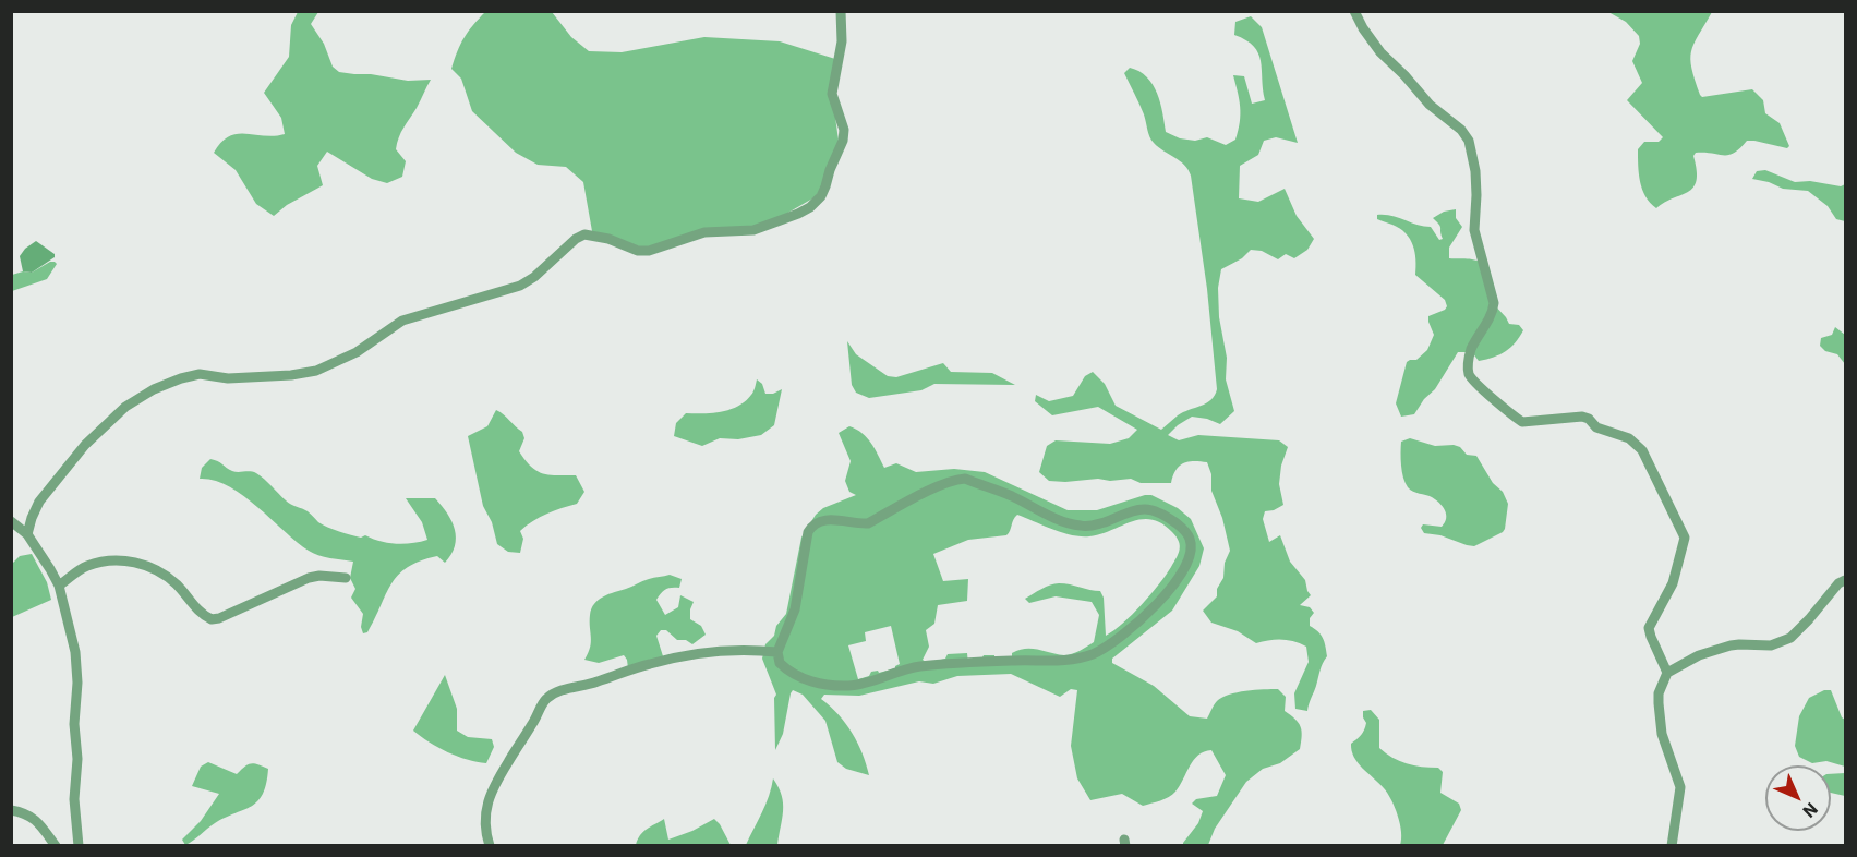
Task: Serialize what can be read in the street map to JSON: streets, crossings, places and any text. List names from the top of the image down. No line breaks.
{"north":"bottom right"}
